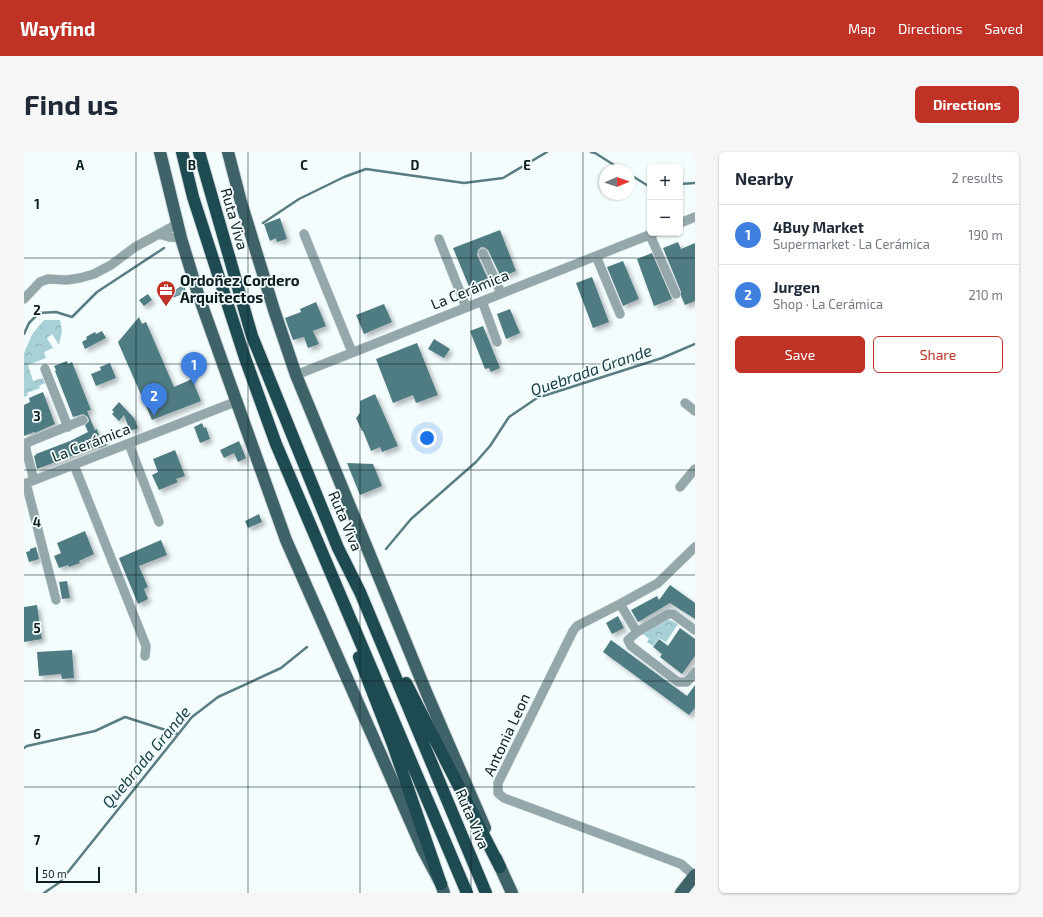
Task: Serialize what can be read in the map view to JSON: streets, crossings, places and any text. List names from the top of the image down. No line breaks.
{"streets":{"highway":["Ruta Viva"],"street":["La Cerámica","Antonia Leon"]},"crossings":[["Ruta Viva","La Cerámica"]],"water":["Quebrada Grande"],"places":{"office":["Ordoñez Cordero Arquitectos"]},"scale_bar":"50 m","north":"right","page":{"header":"Wayfind","nav":["Map","Directions","Saved"],"buttons":["Directions",["Save","Share"]],"title":"Find us","heading":["Nearby","2 results"],"map_buttons":["+","−"],"list":[{"mark":"1","name":"4Buy Market","note":"Supermarket · La Cerámica","value":"190 m"},{"mark":"2","name":"Jurgen","note":"Shop · La Cerámica","value":"210 m"}],"pins":["1","2"],"scale":"50 m"},"grid":{"columns":["A","B","C","D","E"],"rows":["1","2","3","4","5","6","7"]}}
